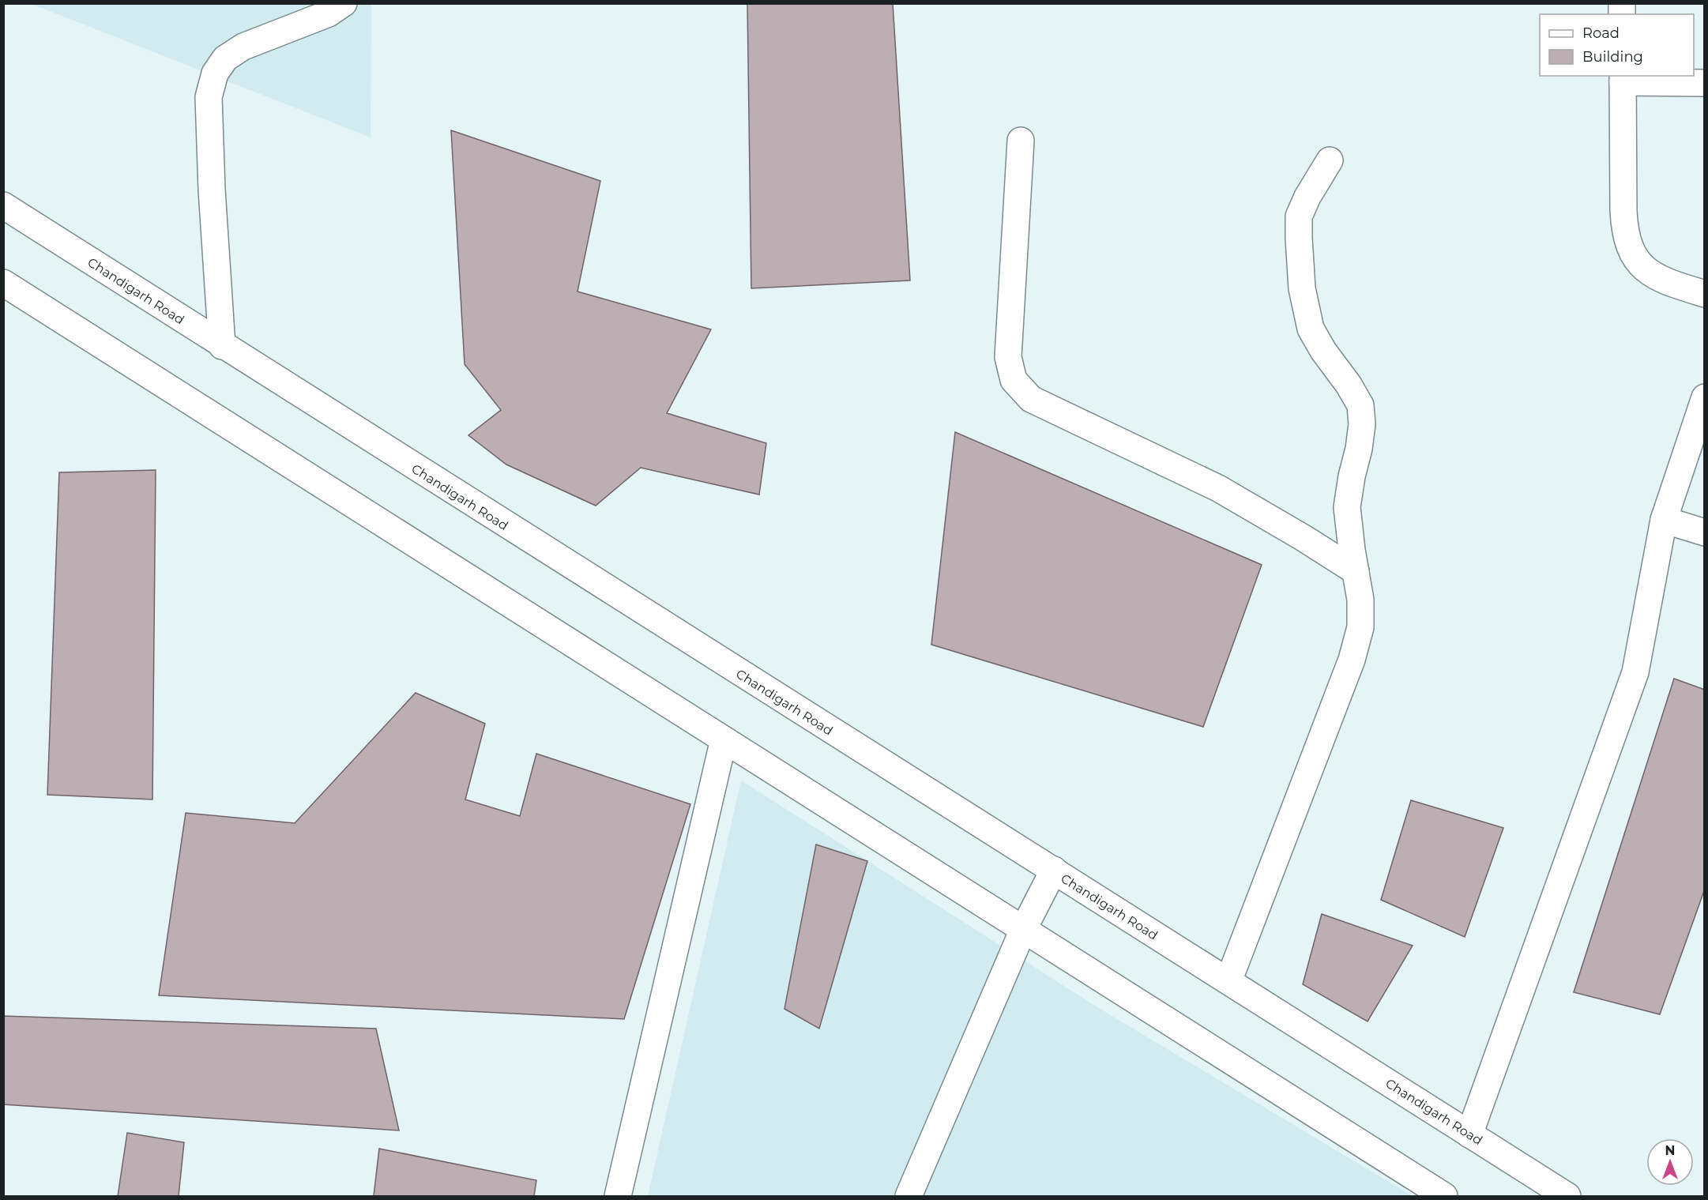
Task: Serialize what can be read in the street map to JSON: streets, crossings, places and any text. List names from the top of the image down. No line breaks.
{"streets":{"main road":["Chandigarh Road"]},"legend":["Road","Building"],"north":"top"}
